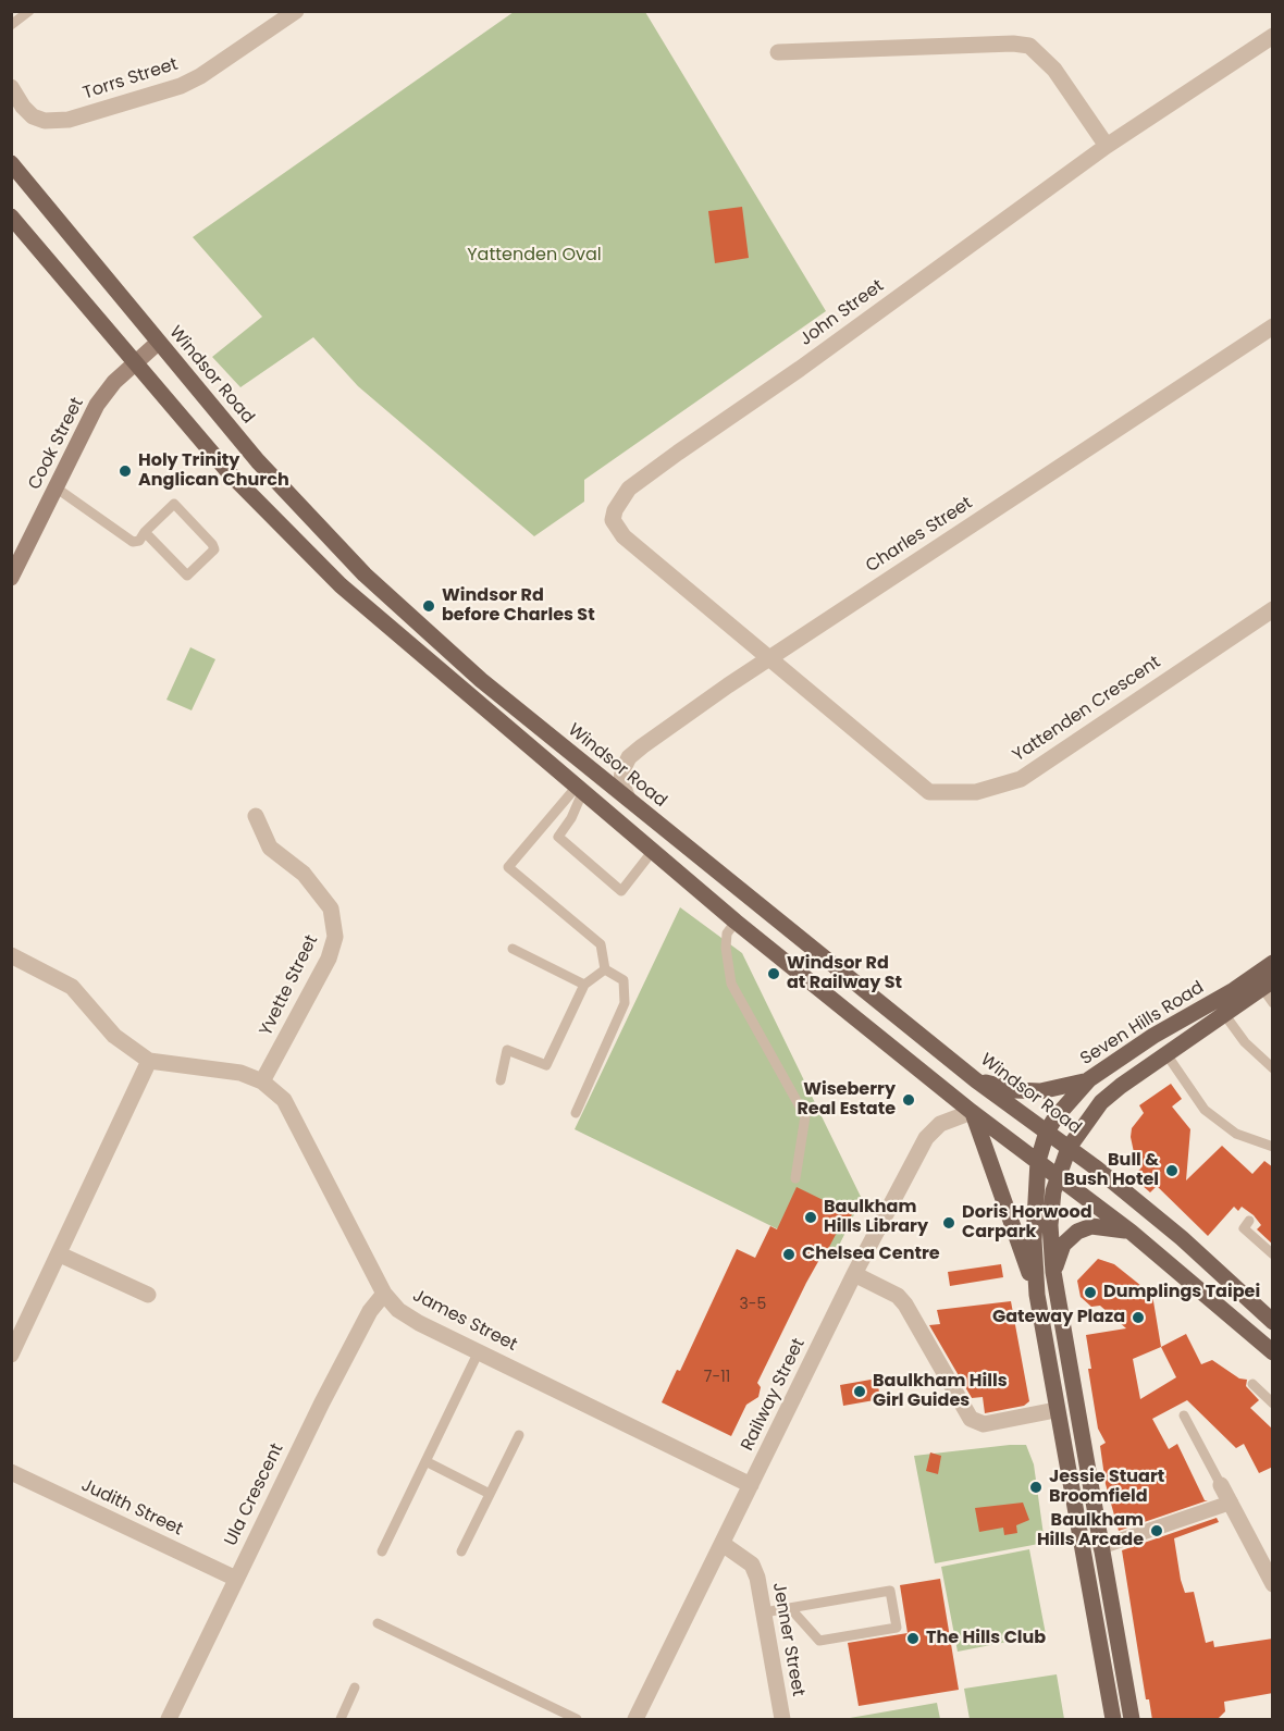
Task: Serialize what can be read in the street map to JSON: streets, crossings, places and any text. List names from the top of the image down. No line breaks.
{"streets":{"main road":["Windsor Road","Cook Street","Seven Hills Road"],"street":["Torrs Street","John Street","Charles Street","Yattenden Crescent","Yvette Street","James Street","Railway Street","Ula Crescent","Judith Street","Jenner Street"]},"crossings":[["John Street","Charles Street"],["John Street","Yattenden Crescent"],["Windsor Road","Cook Street"],["Windsor Road","Charles Street"],["Windsor Road","Seven Hills Road"],["Charles Street","Yattenden Crescent"],["Yvette Street","James Street"],["James Street","Railway Street"],["James Street","Ula Crescent"],["Railway Street","Jenner Street"],["Ula Crescent","Judith Street"]],"parks":["Yattenden Oval"],"places":["Holy Trinity Anglican Church","Windsor Rd before Charles St","Windsor Rd at Railway St","Wiseberry Real Estate","Bull & Bush Hotel","Baulkham Hills Library","Doris Horwood Carpark","Chelsea Centre","Dumplings Taipei","Gateway Plaza","Baulkham Hills Girl Guides","Jessie Stuart Broomfield","Baulkham Hills Arcade","The Hills Club"],"house_numbers":["3-5","7-11"]}
